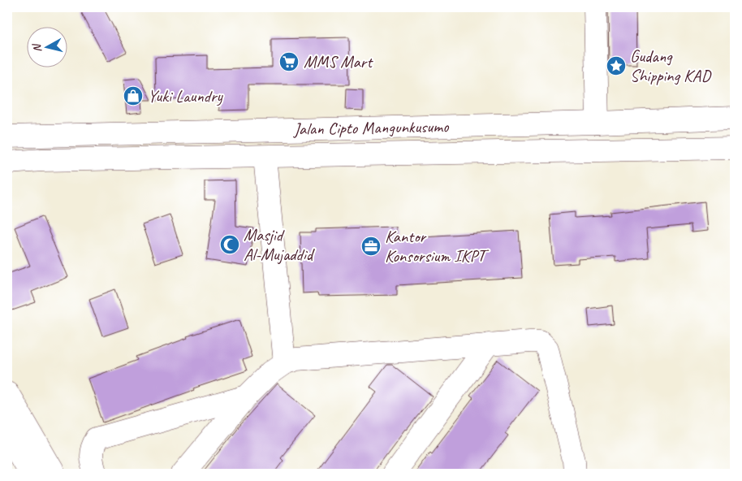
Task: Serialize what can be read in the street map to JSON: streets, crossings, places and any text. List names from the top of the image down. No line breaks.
{"streets":{"street":["Jalan Cipto Mangunkusumo"]},"places":{"supermarket":["MMS Mart"],"place":["Gudang Shipping KAD"],"shop":["Yuki Laundry"],"mosque":["Masjid Al-Mujaddid"],"office":["Kantor Konsorsium IKPT"]},"north":"left"}
